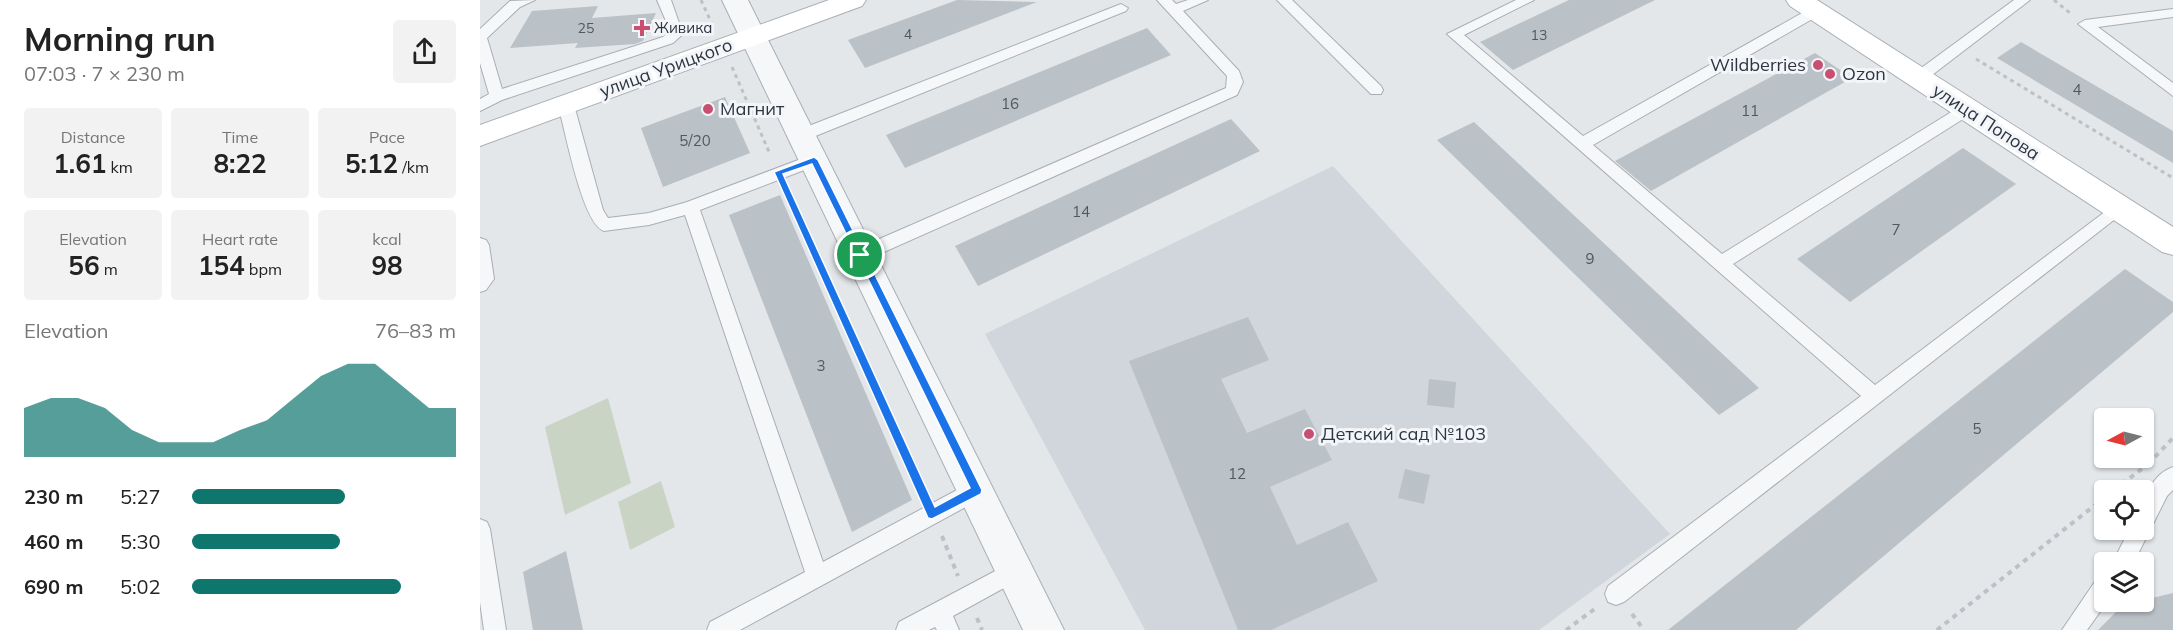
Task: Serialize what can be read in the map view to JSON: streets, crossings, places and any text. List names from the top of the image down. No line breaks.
{"streets":{"main road":["улица Урицкого","улица Попова"]},"places":{"health":["Живика"],"other":["Wildberries","Ozon","Магнит","Детский сад №103"]},"house_numbers":["25","4","13","4","16","11","5/20","14","7","9","3","5","12"],"north":"left","page":{"heading":["Morning run","07:03 · 7 × 230 m"],"stats":[["Distance","1.61 km"],["Time","8:22"],["Pace","5:12 /km"],["Elevation","56 m"],["Heart rate","154 bpm"],["kcal","98"]],"chart":["Elevation","76–83 m"],"list":[{"name":"230 m","note":"5:27"},{"name":"460 m","note":"5:30"},{"name":"690 m","note":"5:02"}]}}
